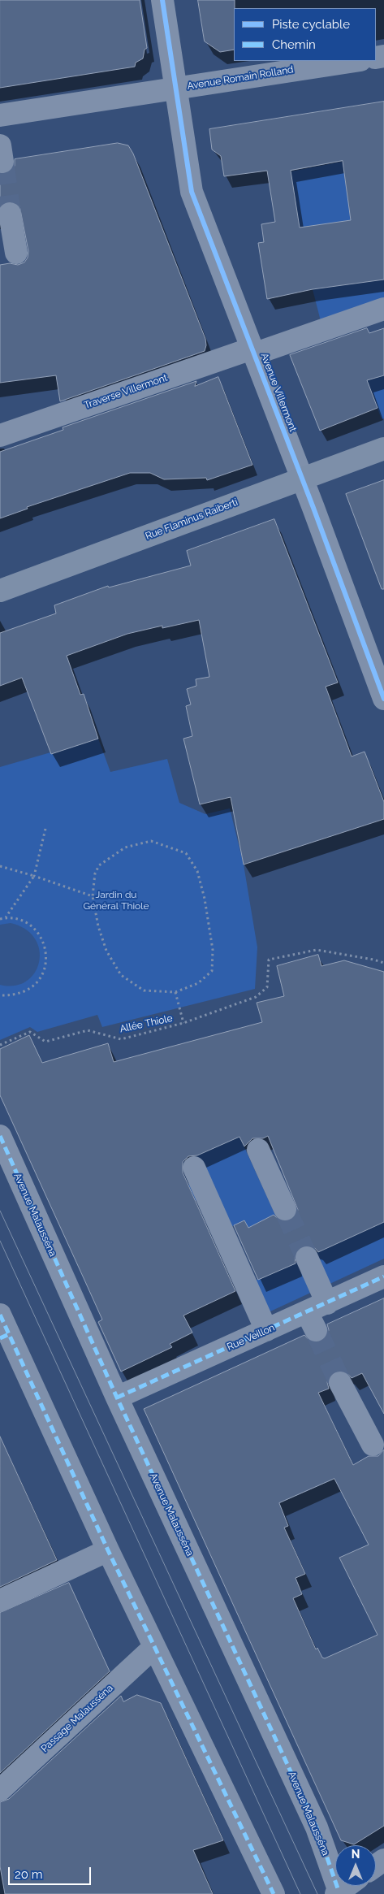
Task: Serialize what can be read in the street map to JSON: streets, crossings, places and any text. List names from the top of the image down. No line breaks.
{"streets":{"main road":["Rue Flaminus Raiberti"],"street":["Avenue Romain Rolland","Traverse Villermont","Avenue Villermont","Avenue Malausséna","Rue Veillon","Passage Malausséna"],"path":["Allée Thiole"]},"crossings":[["Avenue Romain Rolland","Avenue Villermont"],["Traverse Villermont","Avenue Villermont"],["Avenue Villermont","Rue Flaminus Raiberti"],["Avenue Malausséna","Rue Veillon"]],"parks":["Jardin du Général Thiole"],"legend":["Piste cyclable","Chemin"],"scale_bar":"20 m","north":"top"}
